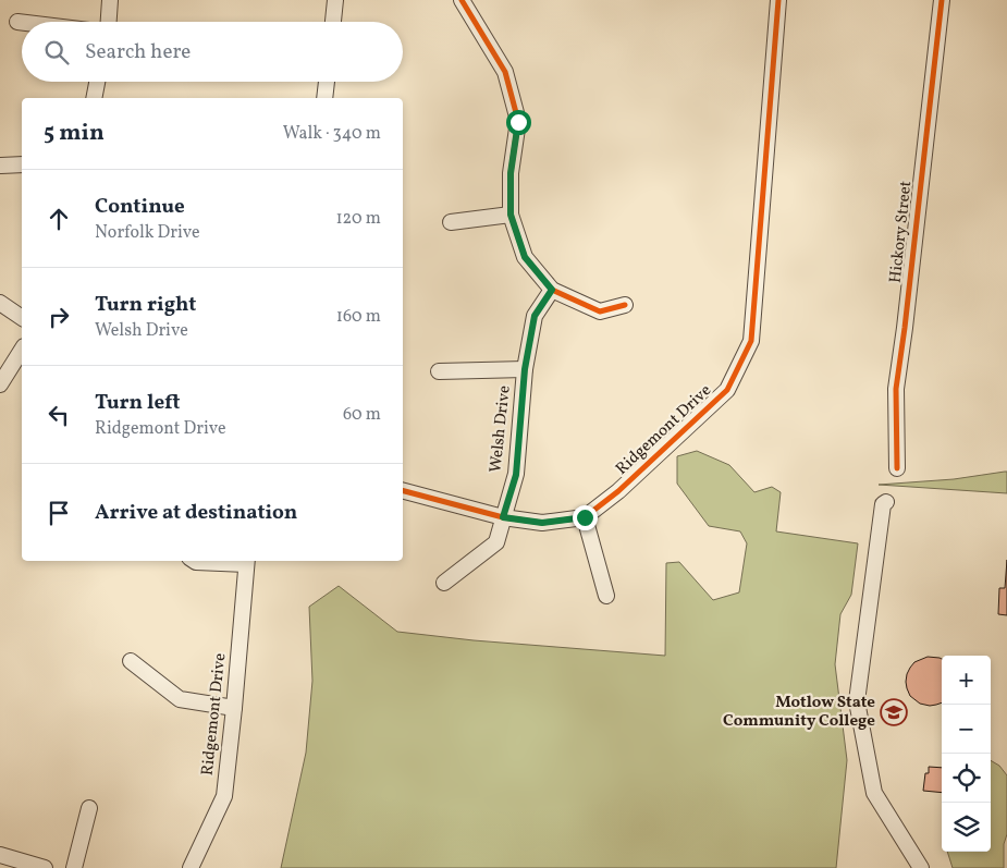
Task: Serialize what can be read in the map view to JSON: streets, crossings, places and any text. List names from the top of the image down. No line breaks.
{"streets":{"street":["Hickory Street","Welsh Drive","Ridgemont Drive"]},"places":{"school or university":["Motlow State Community College"]},"page":{"search":"Search here","heading":["5 min","Walk · 340 m"],"list":[["Continue","Norfolk Drive","120 m"],["Turn right","Welsh Drive","160 m"],["Turn left","Ridgemont Drive","60 m"],"Arrive at destination"],"map_buttons":["+","−"]}}
